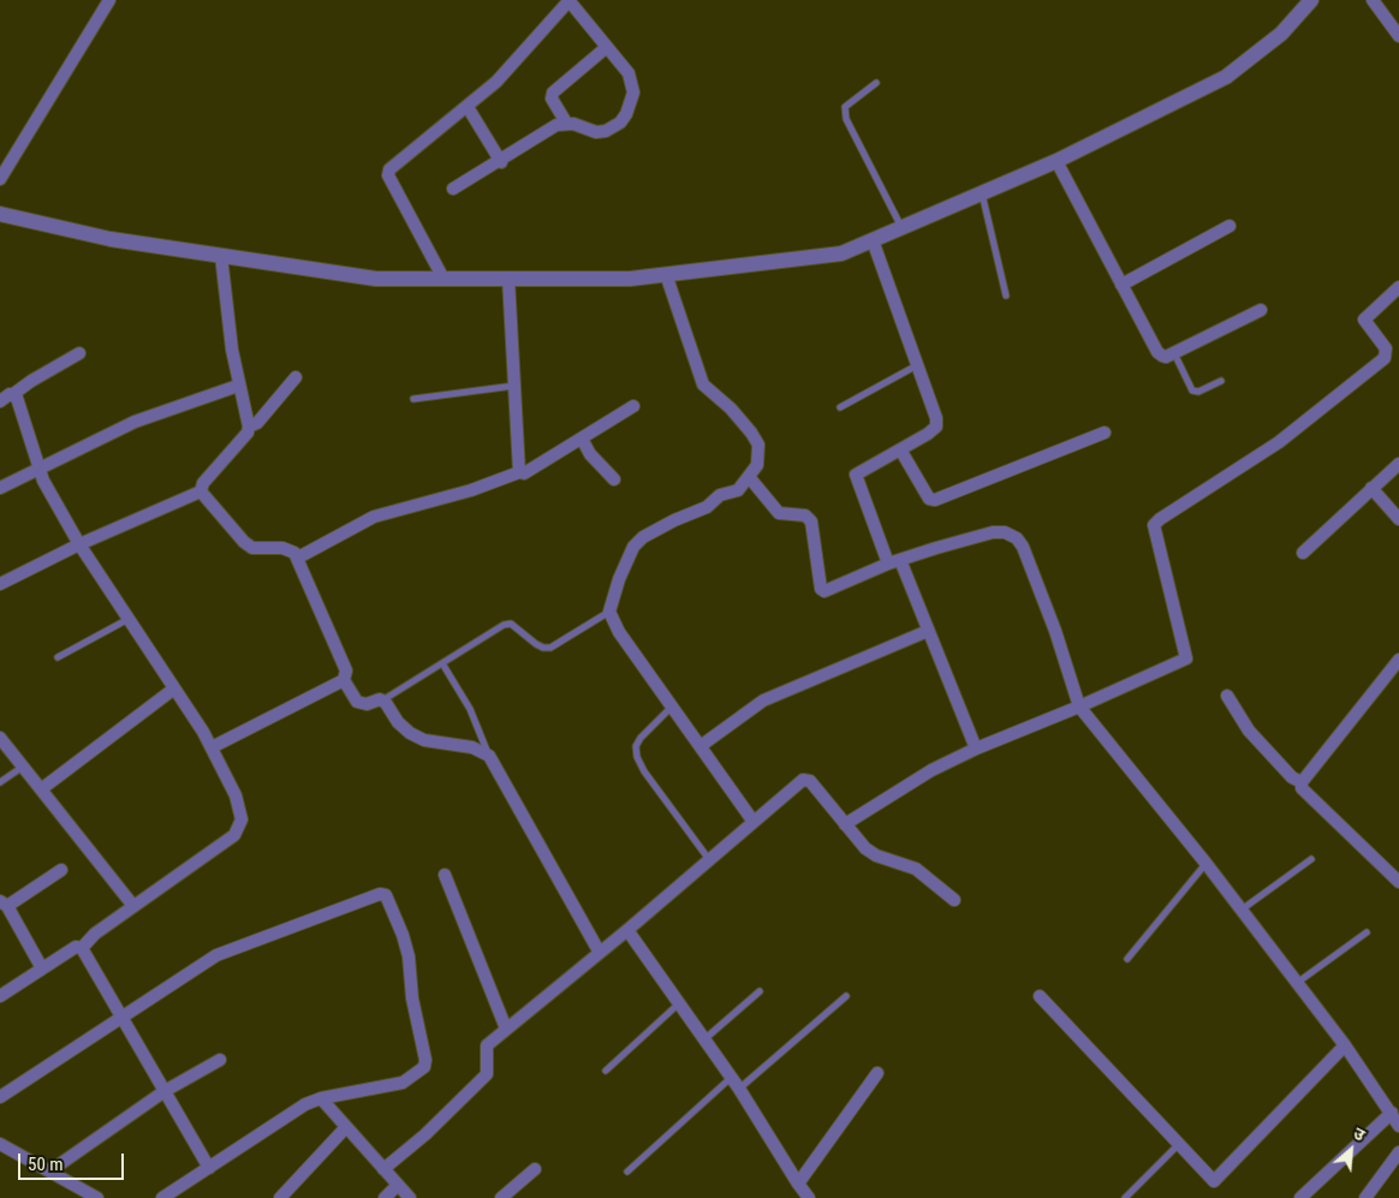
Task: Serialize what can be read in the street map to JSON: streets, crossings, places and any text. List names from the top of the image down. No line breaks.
{"scale_bar":"50 m","north":"top right"}
